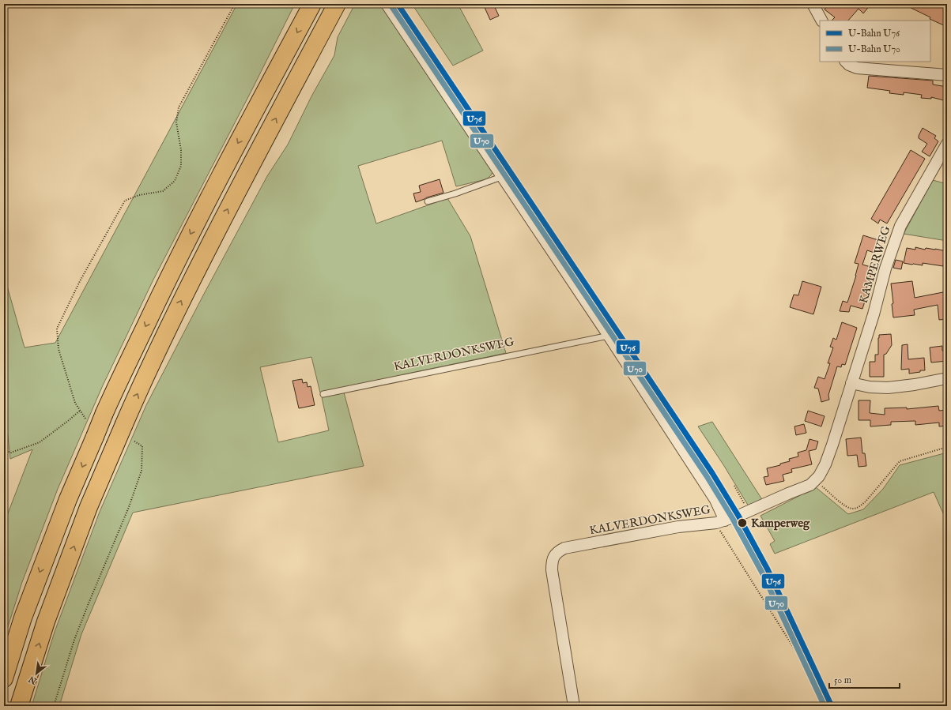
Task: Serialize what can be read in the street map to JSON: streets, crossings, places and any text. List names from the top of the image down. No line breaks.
{"streets":{"street":["KAMPERWEG","KALVERDONKSWEG"]},"crossings":[["KAMPERWEG","KALVERDONKSWEG"]],"places":["Kamperweg"],"lines":["metro line U76","metro line U70"],"legend":["U-Bahn U76","U-Bahn U70"],"scale_bar":"50 m","north":"bottom left"}
